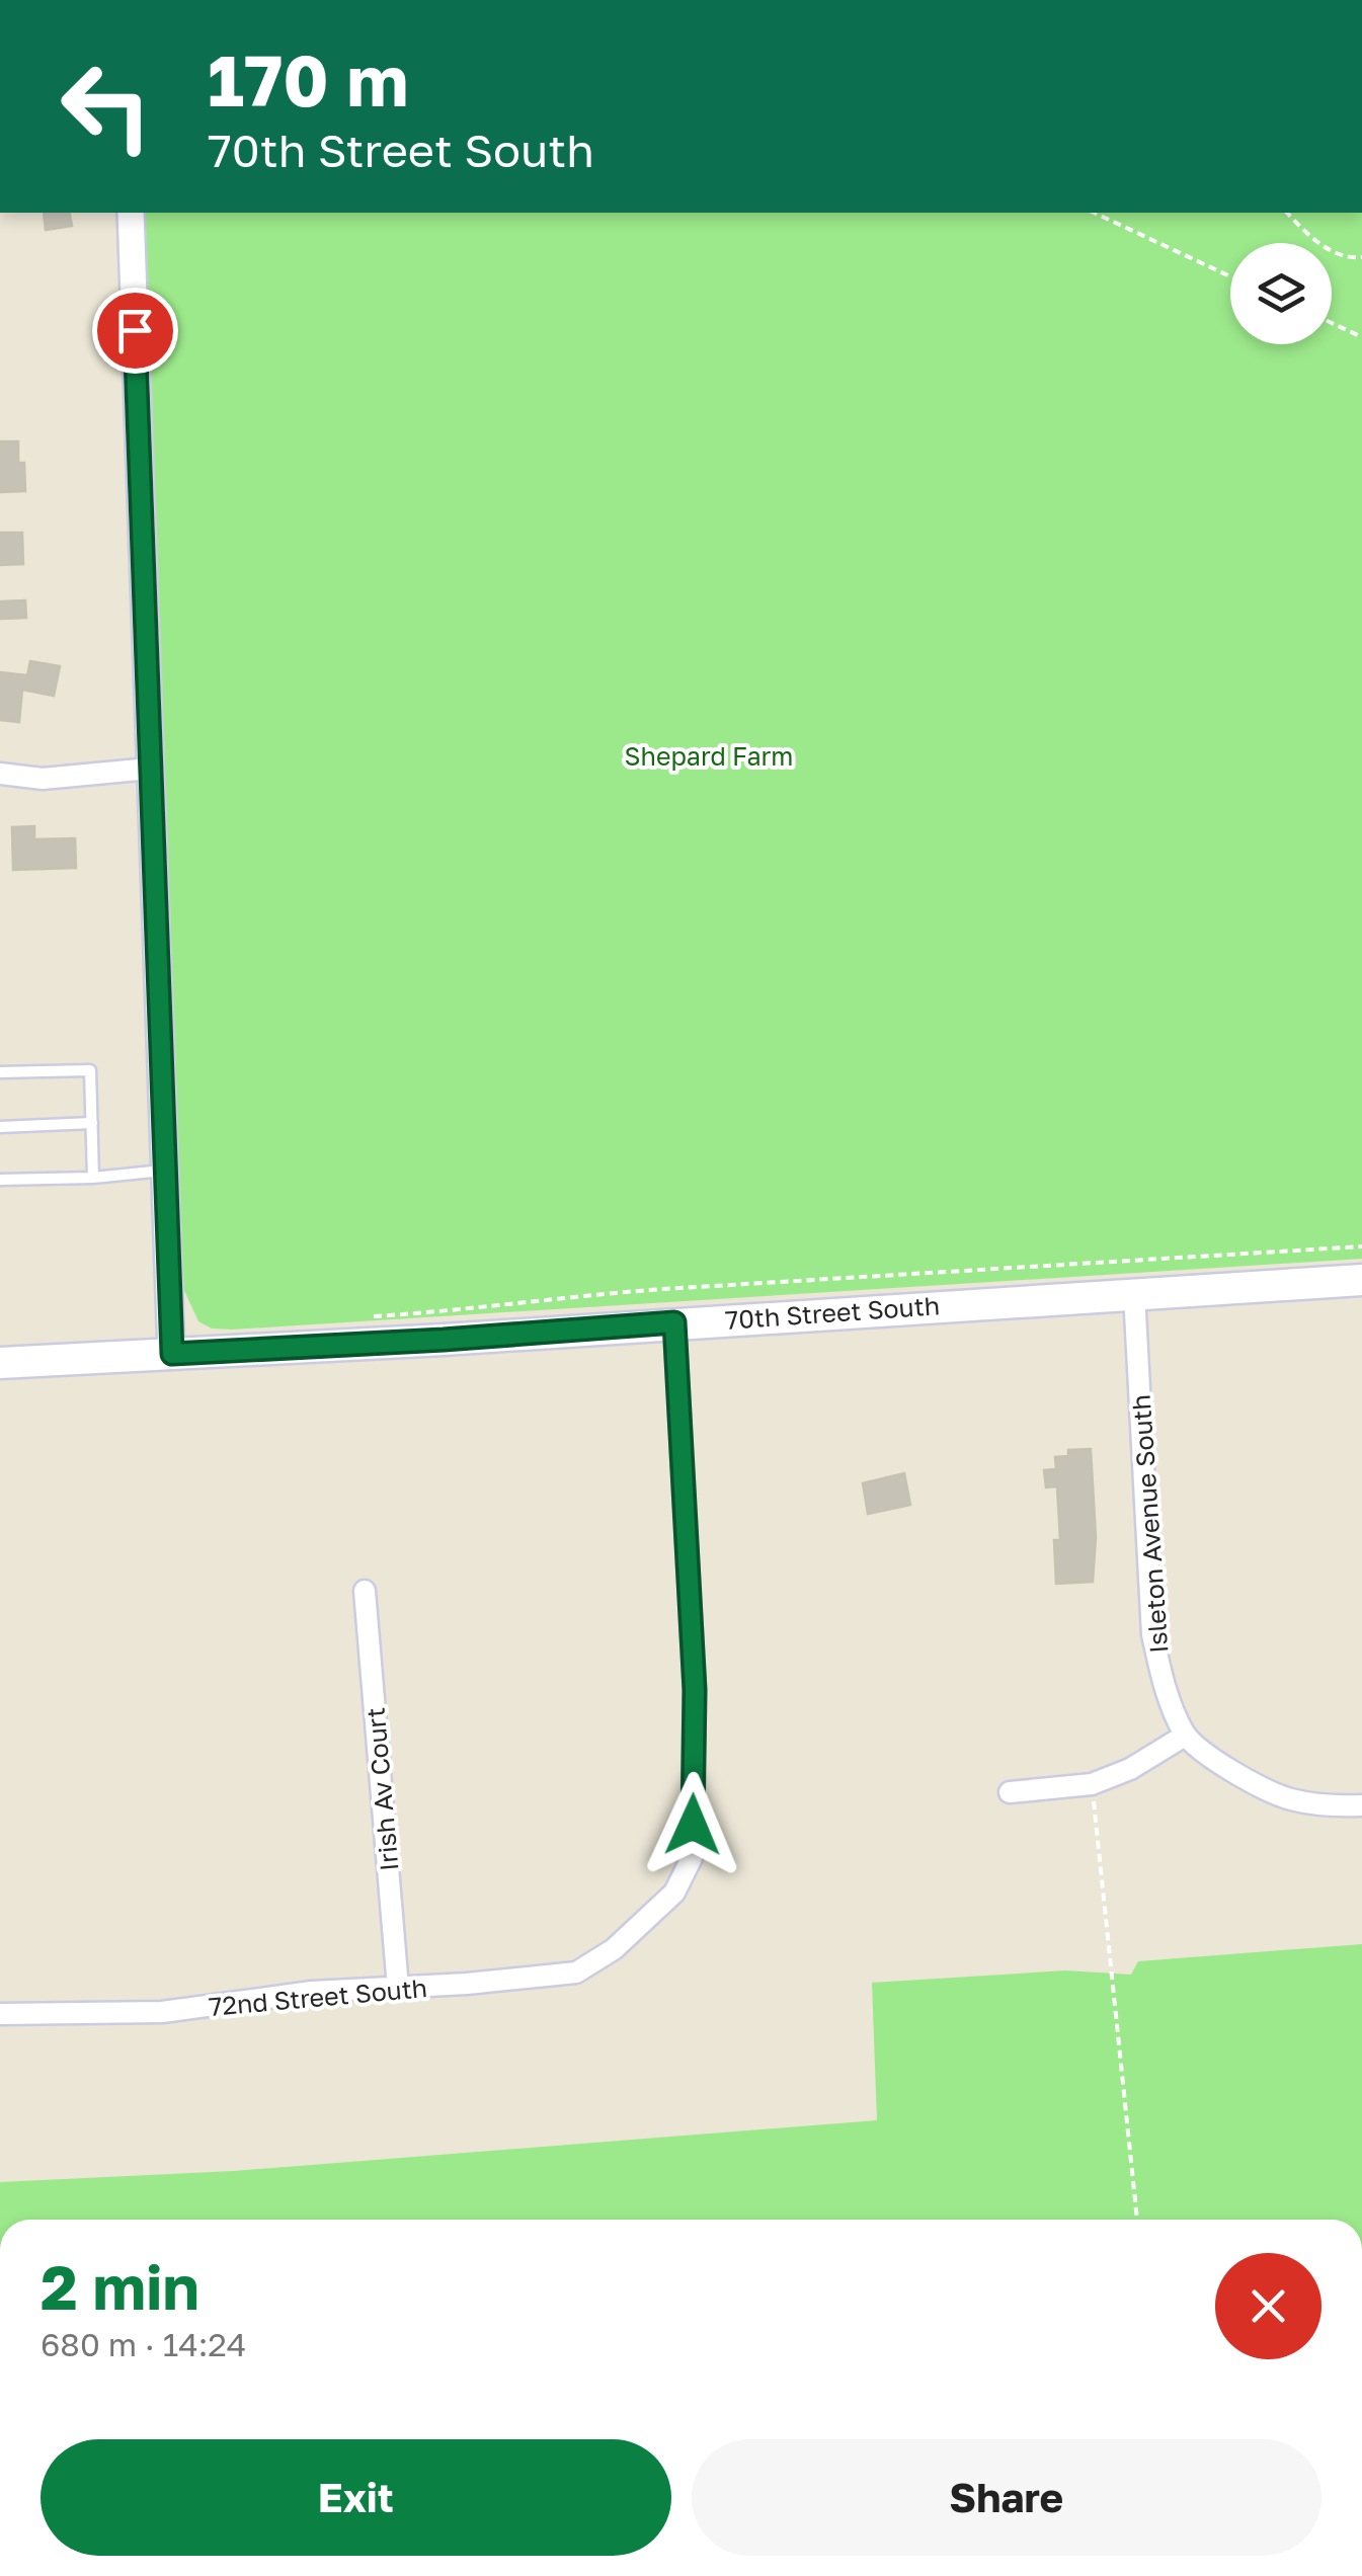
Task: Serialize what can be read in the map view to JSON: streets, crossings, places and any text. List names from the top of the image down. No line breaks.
{"streets":{"main road":["70th Street South"],"street":["Isleton Avenue South","Irish Av Court","72nd Street South"]},"crossings":[["70th Street South","Isleton Avenue South"],["70th Street South","72nd Street South"],["Irish Av Court","72nd Street South"]],"parks":["Shepard Farm"],"page":{"turn":["170 m","70th Street South"],"heading":["2 min","680 m · 14:24"],"buttons":["Exit","Share"]}}
